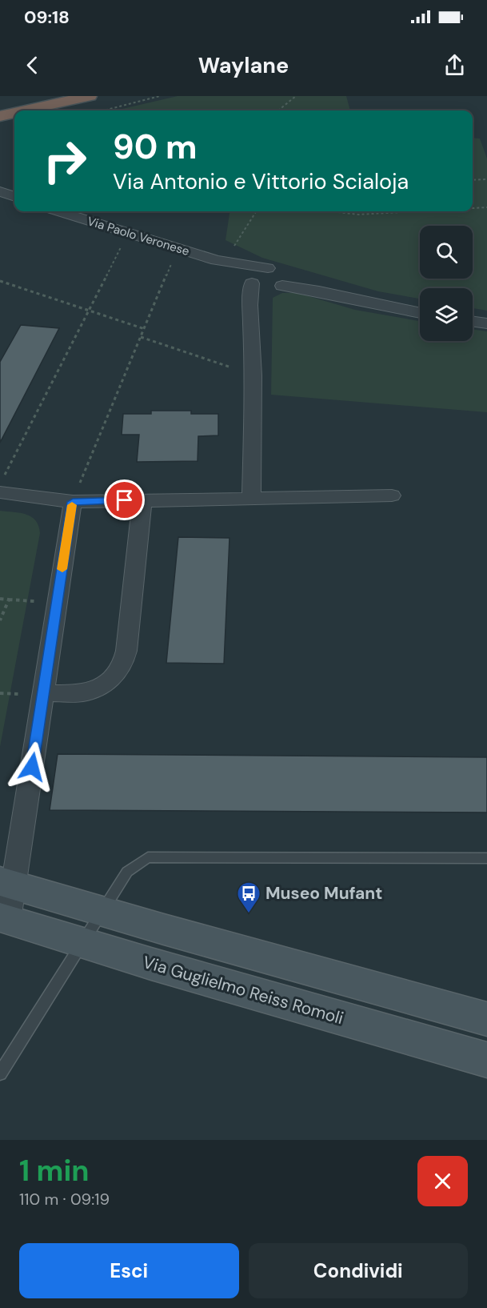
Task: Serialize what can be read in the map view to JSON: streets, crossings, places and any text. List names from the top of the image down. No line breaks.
{"streets":{"main road":["Via Guglielmo Reiss Romoli"],"street":["Via Paolo Veronese"]},"places":{"bus stop":["Museo Mufant"]},"page":{"status":"09:18","header":"Waylane","turn":["90 m","Via Antonio e Vittorio Scialoja"],"heading":["1 min","110 m · 09:19"],"buttons":["Esci","Condividi"]}}
